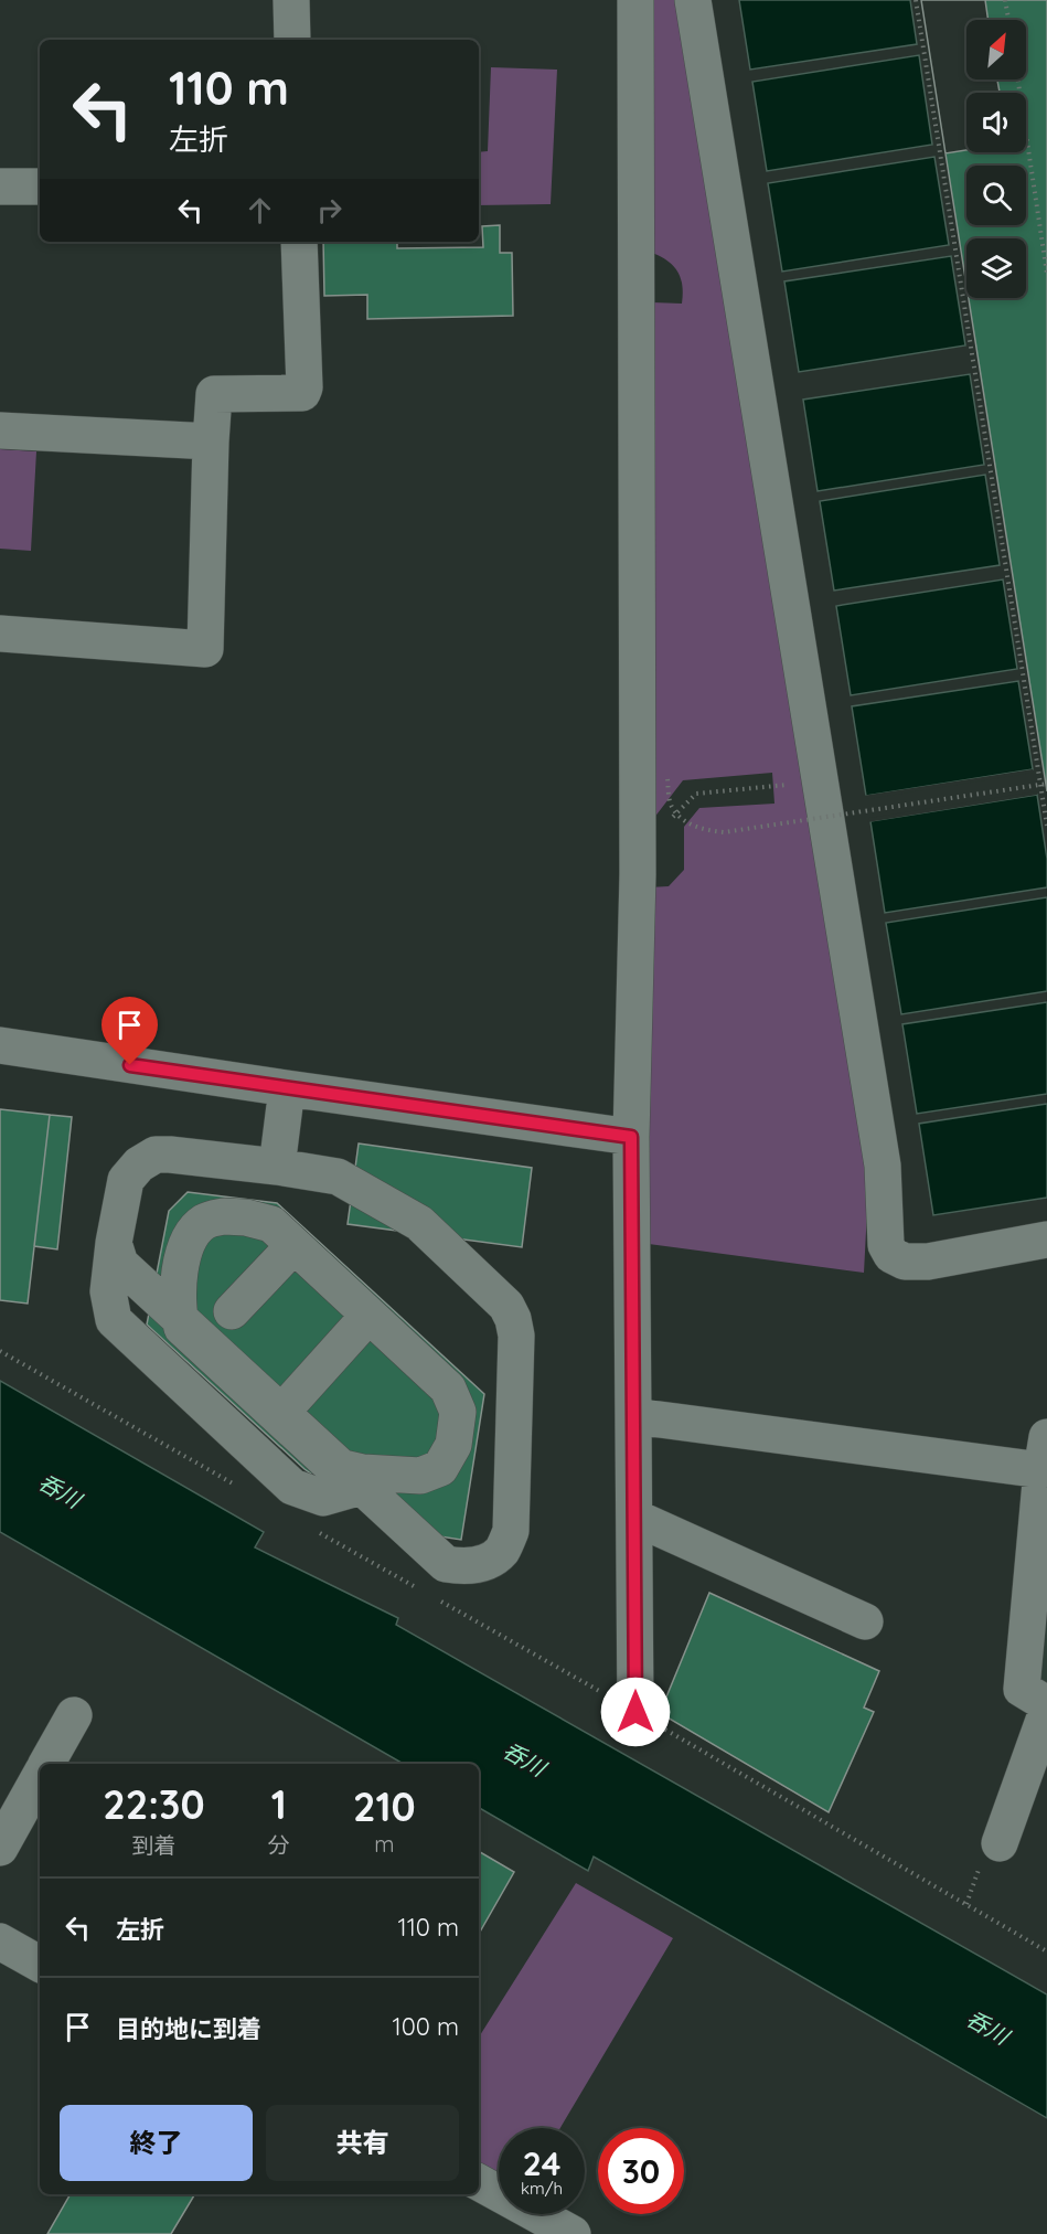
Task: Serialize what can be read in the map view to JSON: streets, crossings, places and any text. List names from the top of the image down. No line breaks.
{"water":["呑川"],"north":"top right","page":{"turn":["110 m","左折"],"eta":["22:30","到着","1","分","210","m"],"list":[{"name":"左折","value":"110 m"},{"name":"目的地に到着","value":"100 m"}],"buttons":["終了","共有"],"speed":"24 km/h","limit":"30"}}
